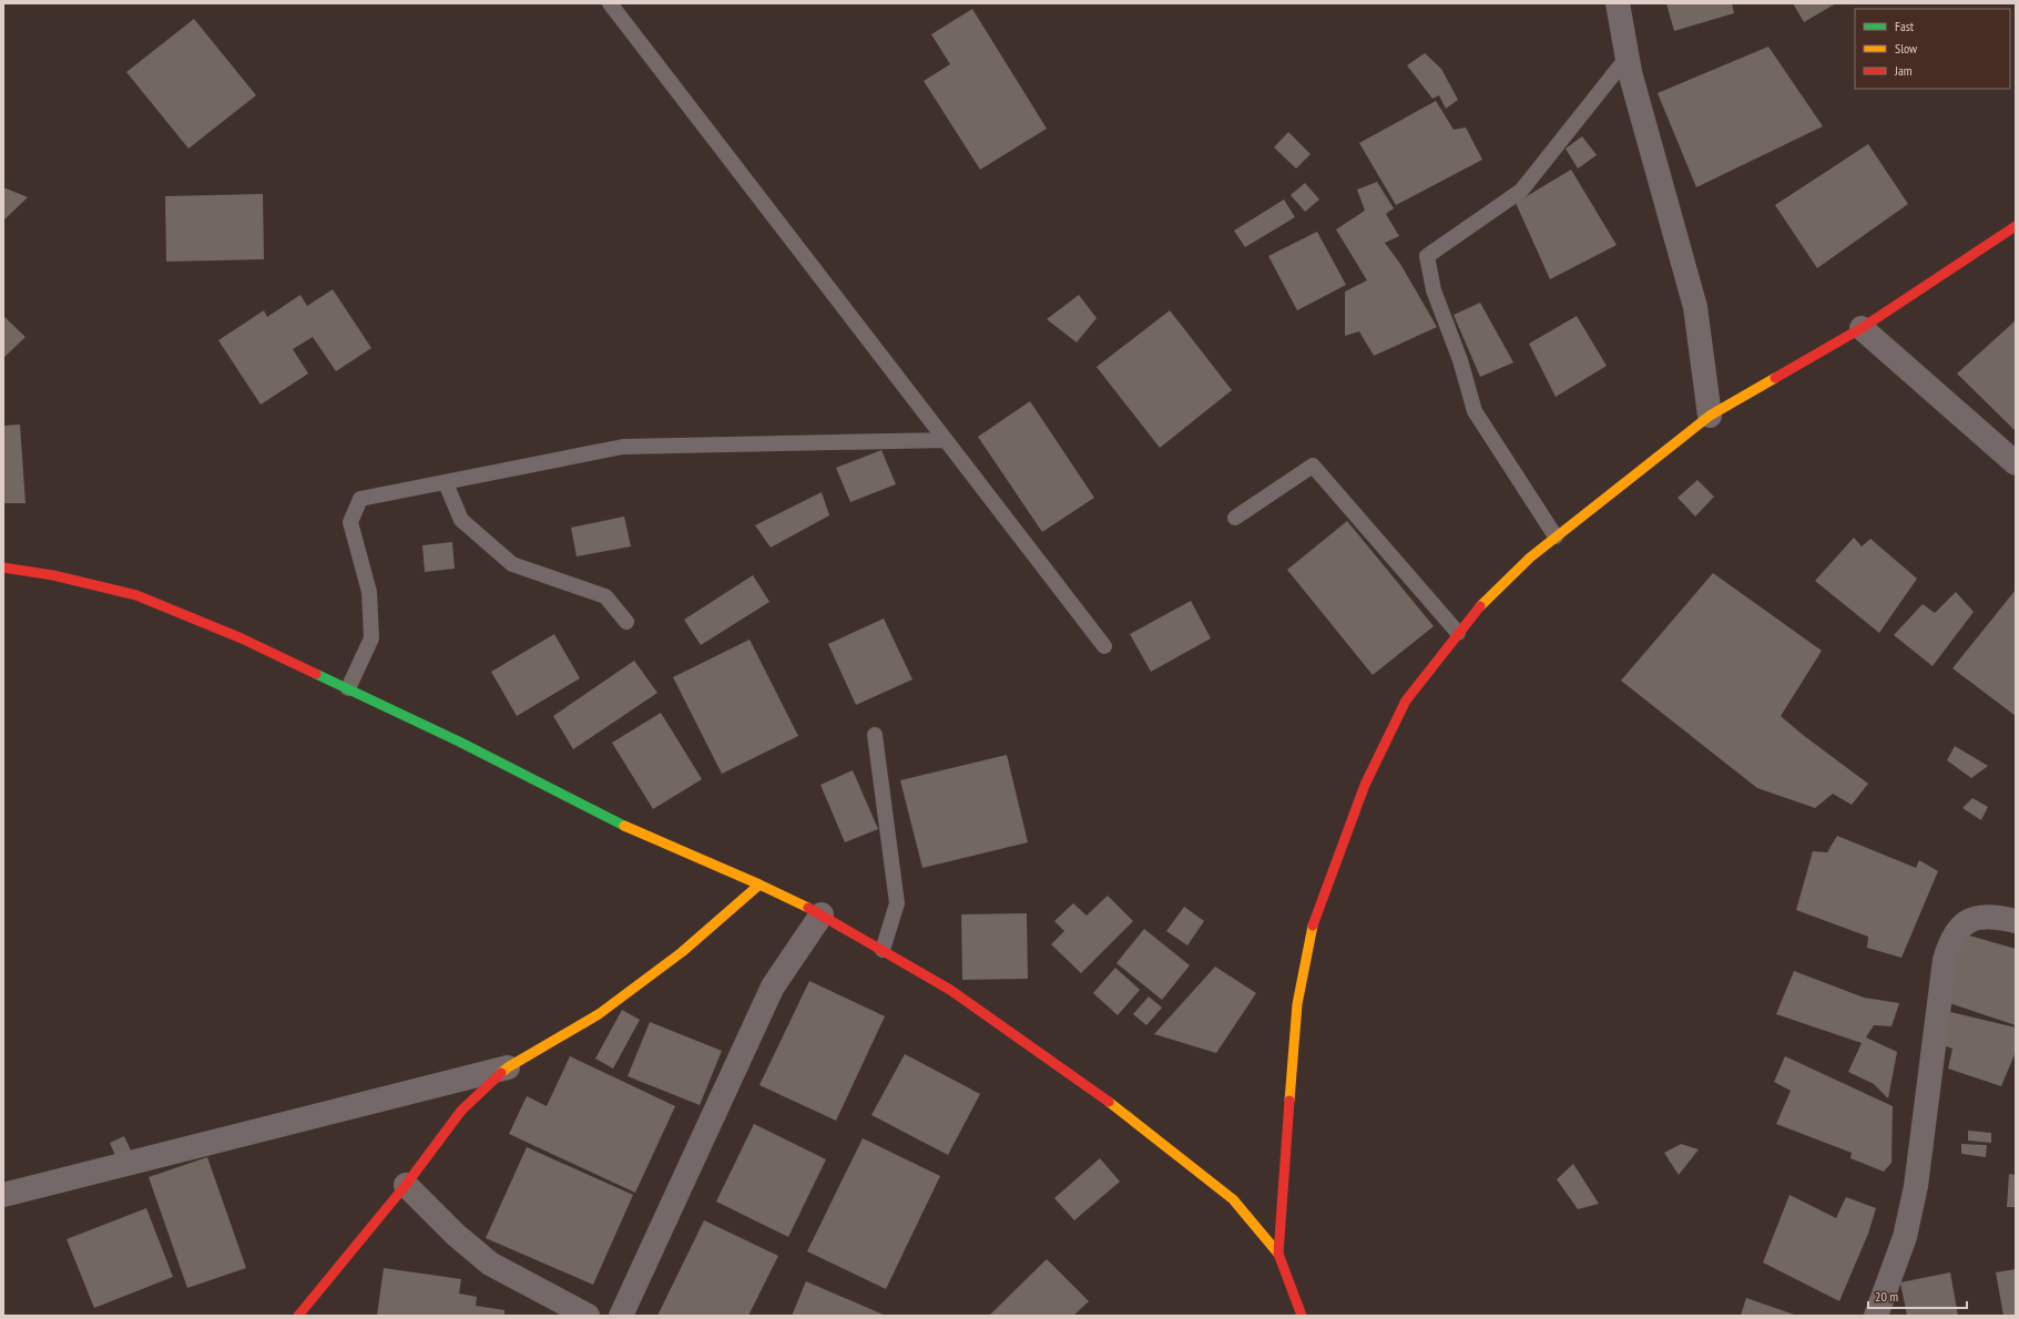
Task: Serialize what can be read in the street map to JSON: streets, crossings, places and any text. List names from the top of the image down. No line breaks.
{"legend":["Fast","Slow","Jam"],"scale_bar":"20 m"}
